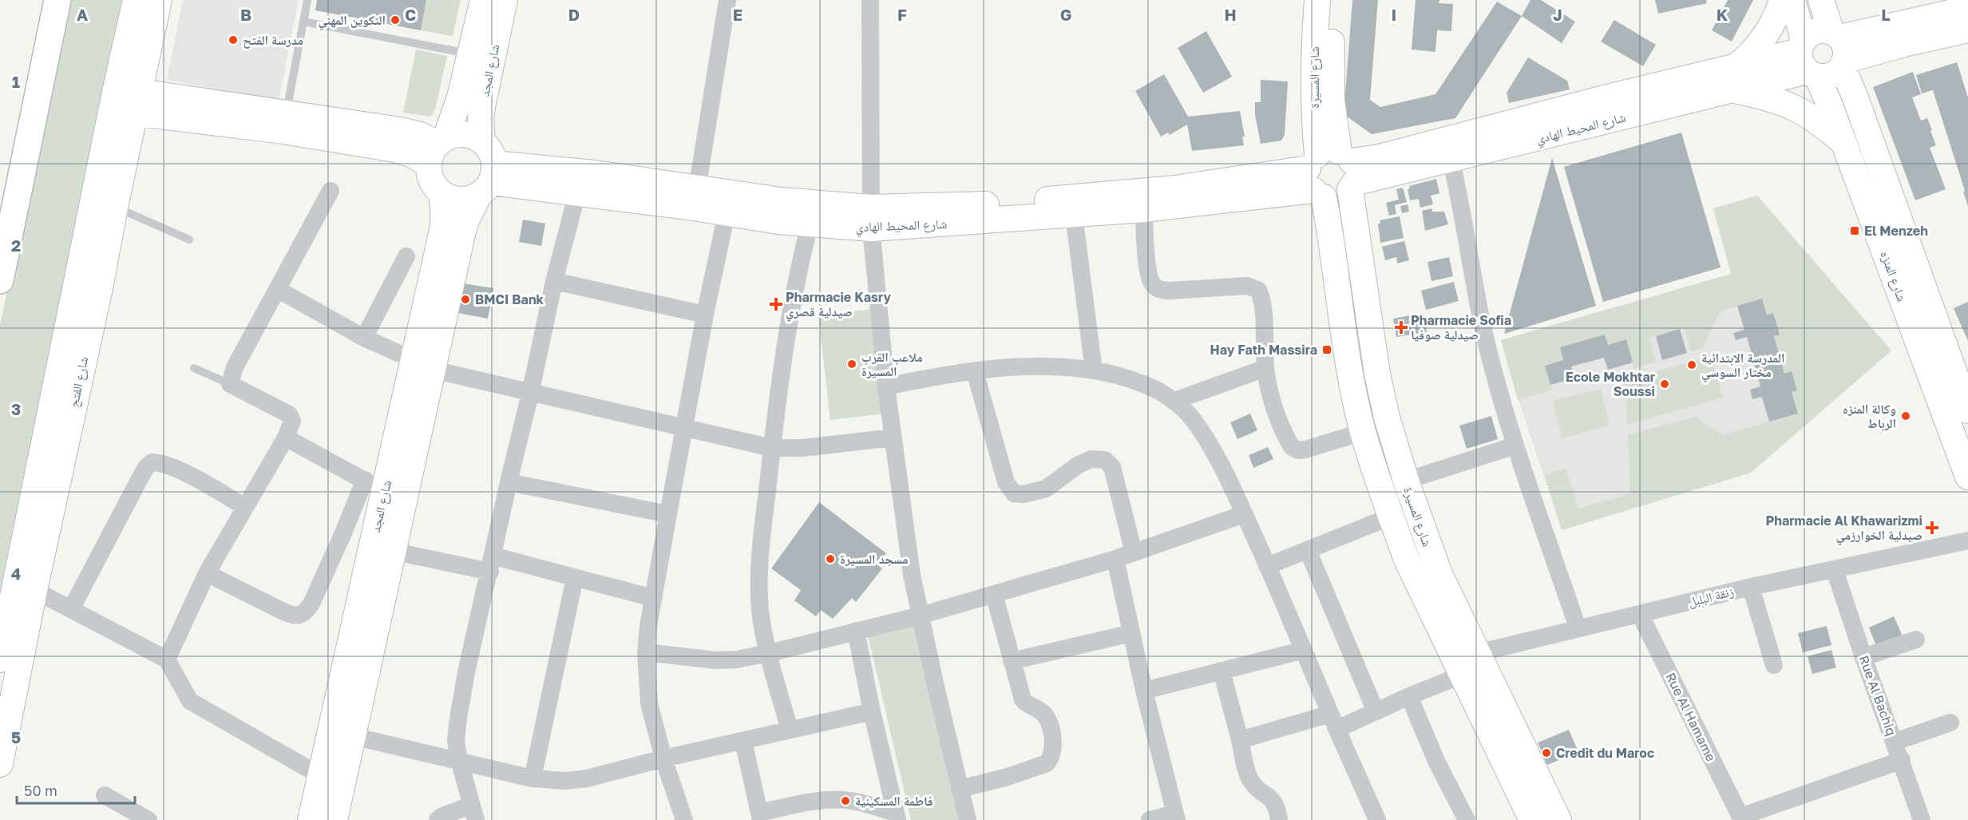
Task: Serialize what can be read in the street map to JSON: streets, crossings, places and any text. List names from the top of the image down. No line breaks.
{"streets":{"street":["شارع المجد","شارع المسيرة","شارع المحيط الهادي","شارع المنزه","شارع الفتح","زنقة البلبل","Rue Al Bachiq","Rue Al Hamame"]},"crossings":[["شارع المجد","شارع المحيط الهادي"],["شارع المسيرة","شارع المحيط الهادي"],["شارع المسيرة","زنقة البلبل"],["شارع المحيط الهادي","شارع المنزه"],["زنقة البلبل","Rue Al Bachiq"],["زنقة البلبل","Rue Al Hamame"]],"places":{"other":["التكوين المهني","مدرسة الفتح","BMCI Bank","ملاعب القرب المسيرة","المدرسة الابتدائية مختار السوسي","Ecole Mokhtar Soussi","وكالة المنزه الرباط","مسجد المسيرة","Credit du Maroc","فاطمة المسكينية"],"transit":["El Menzeh","Hay Fath Massira"],"health":["Pharmacie Kasry صيدلية قصري","Pharmacie Sofia صيدلية صوفيا","Pharmacie Al Khawarizmi صيدلية الخوارزمي"]},"scale_bar":"50 m","grid":{"columns":["A","B","C","D","E","F","G","H","I","J","K","L"],"rows":["1","2","3","4","5"]}}
